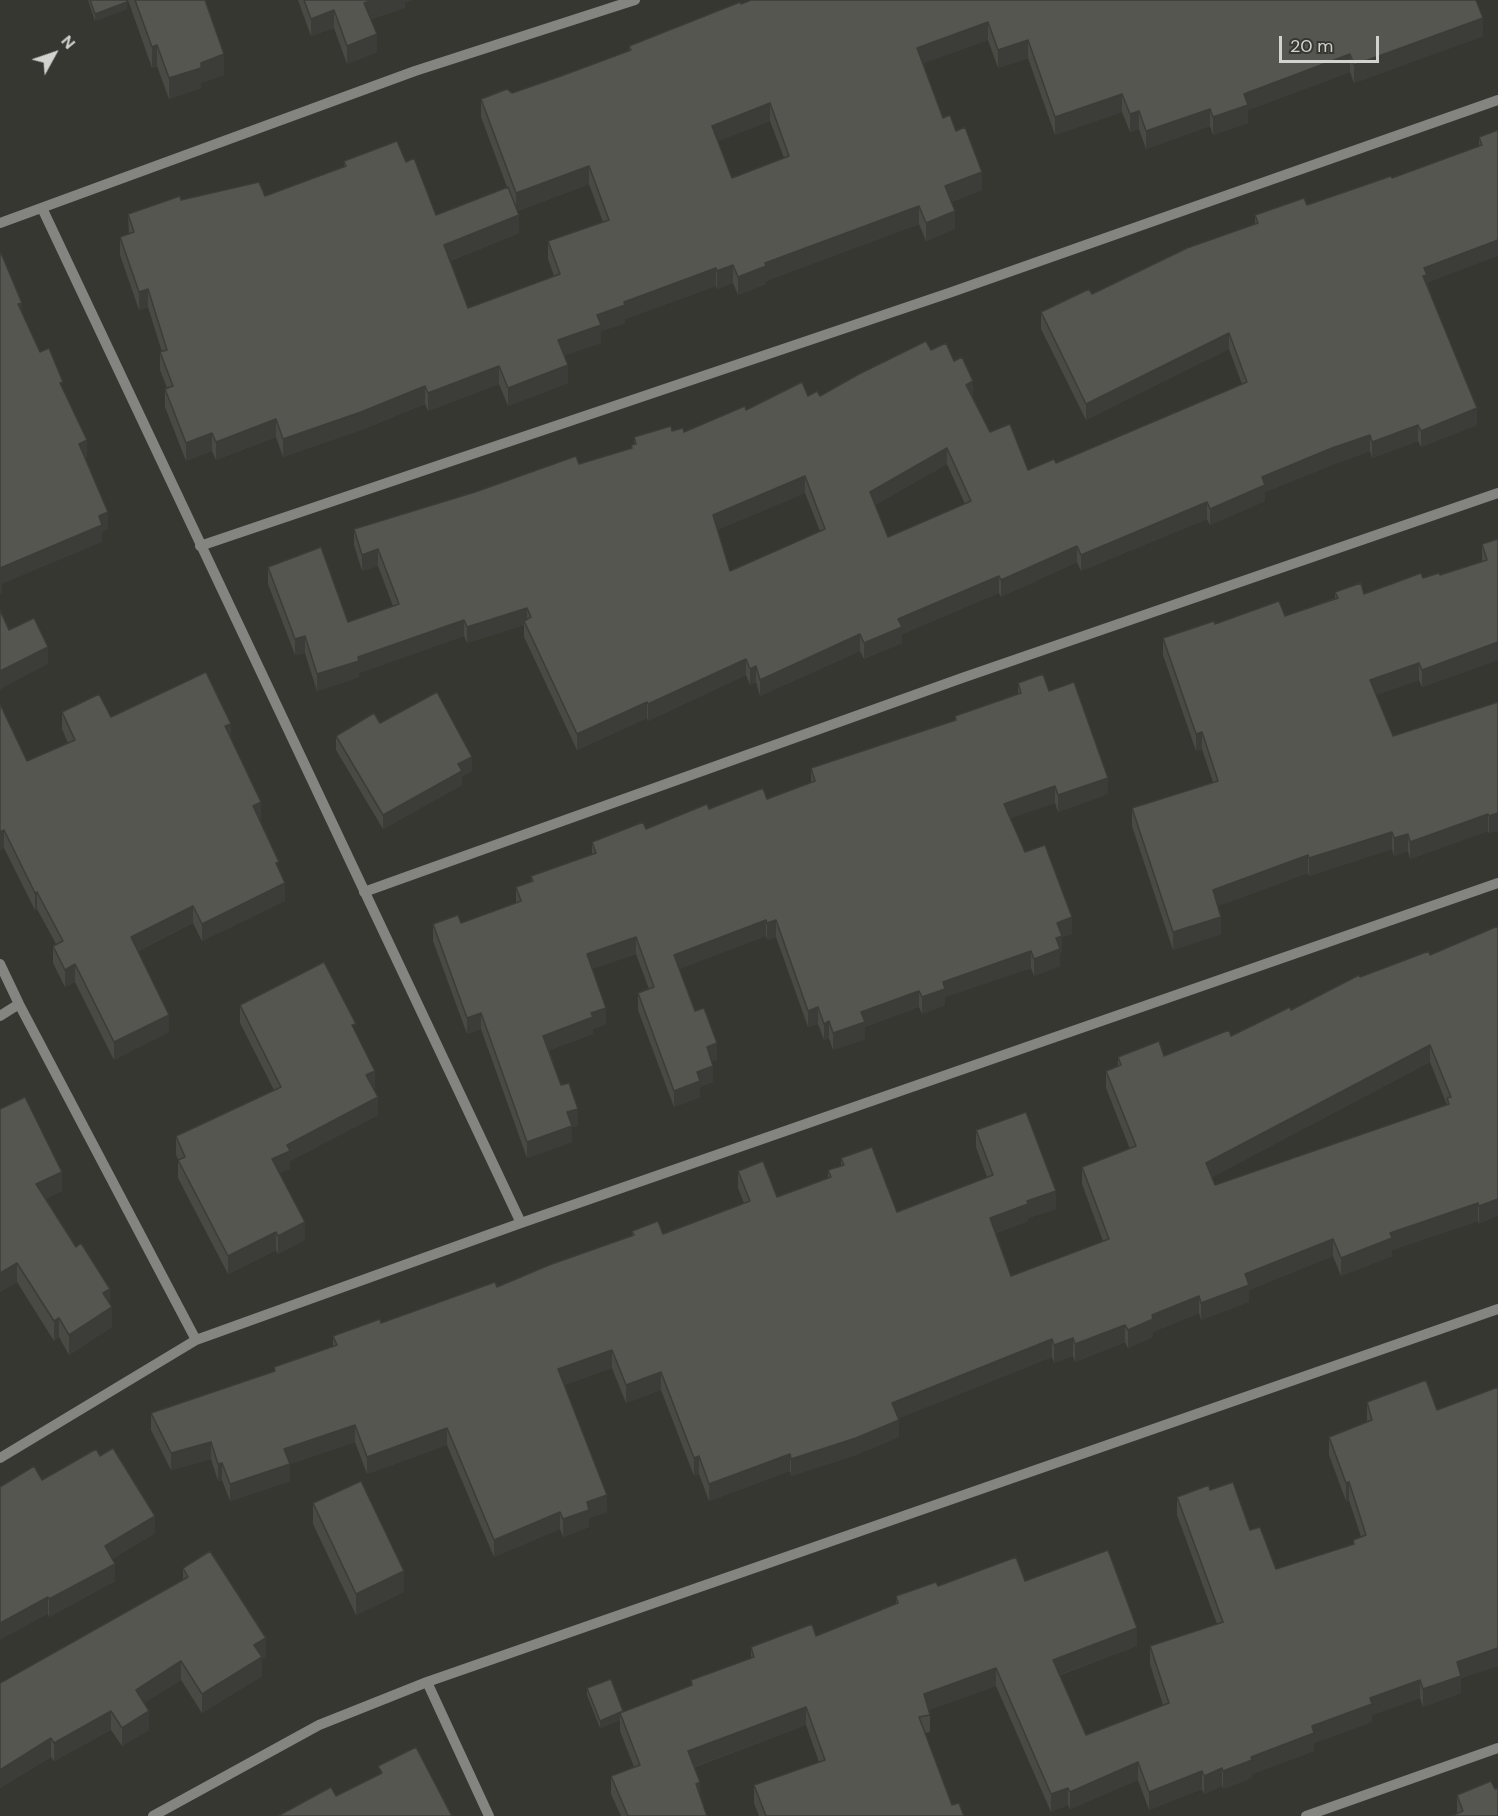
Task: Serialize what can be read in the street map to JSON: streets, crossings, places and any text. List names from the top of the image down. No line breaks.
{"scale_bar":"20 m","north":"top right"}
